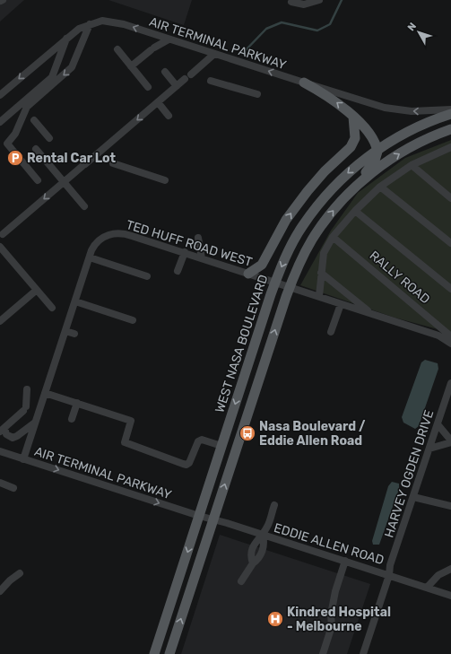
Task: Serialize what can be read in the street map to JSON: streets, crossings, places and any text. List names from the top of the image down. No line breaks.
{"streets":{"main road":["WEST NASA BOULEVARD"],"street":["AIR TERMINAL PARKWAY","TED HUFF ROAD WEST","RALLY ROAD","HARVEY OGDEN DRIVE","EDDIE ALLEN ROAD"]},"crossings":[["AIR TERMINAL PARKWAY","TED HUFF ROAD WEST"],["AIR TERMINAL PARKWAY","WEST NASA BOULEVARD"],["AIR TERMINAL PARKWAY","EDDIE ALLEN ROAD"],["TED HUFF ROAD WEST","WEST NASA BOULEVARD"],["WEST NASA BOULEVARD","EDDIE ALLEN ROAD"],["HARVEY OGDEN DRIVE","EDDIE ALLEN ROAD"]],"places":{"parking":["Rental Car Lot"],"bus stop":["Nasa Boulevard / Eddie Allen Road"],"hospital":["Kindred Hospital - Melbourne"]},"north":"top left"}
